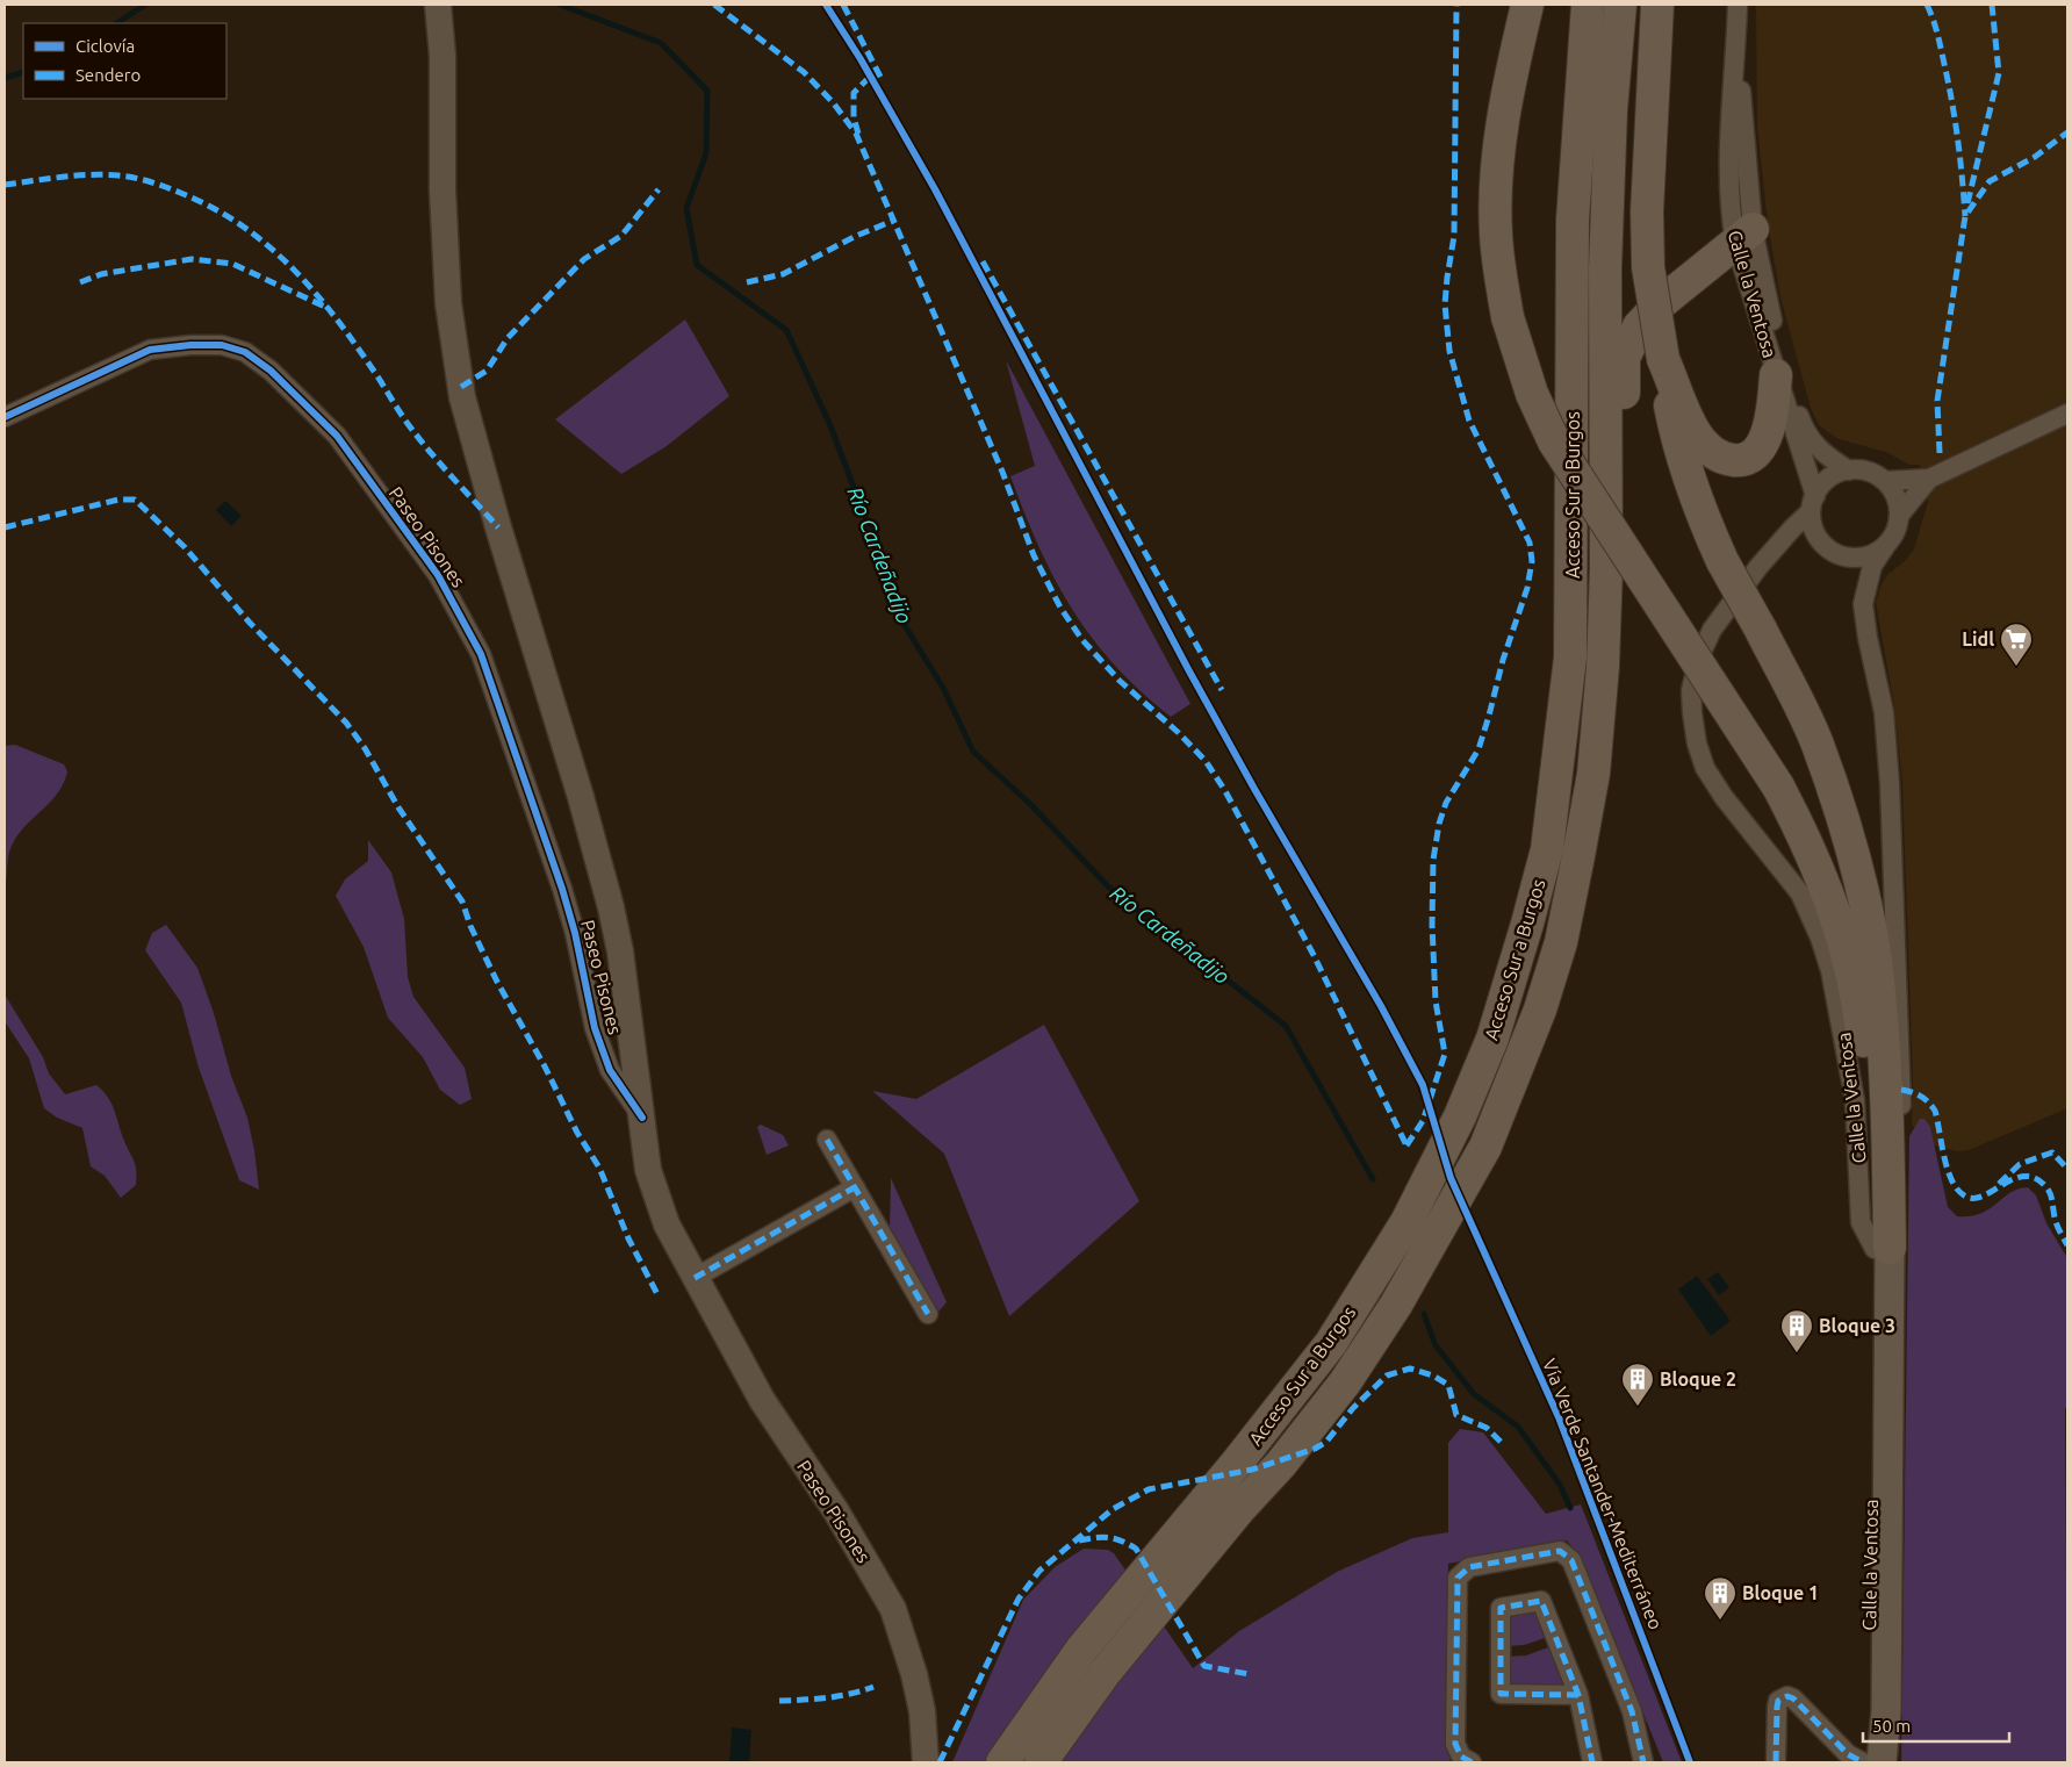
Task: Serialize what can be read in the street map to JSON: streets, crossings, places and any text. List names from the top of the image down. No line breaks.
{"streets":{"highway":["Acceso Sur a Burgos"],"main road":["Calle la Ventosa","Paseo Pisones"],"cycle path":["Vía Verde Santander-Mediterráneo"]},"water":["Río Cardeñadijo"],"places":{"supermarket":["Lidl"],"building":["Bloque 3","Bloque 2","Bloque 1"]},"legend":["Ciclovía","Sendero"],"scale_bar":"50 m"}
